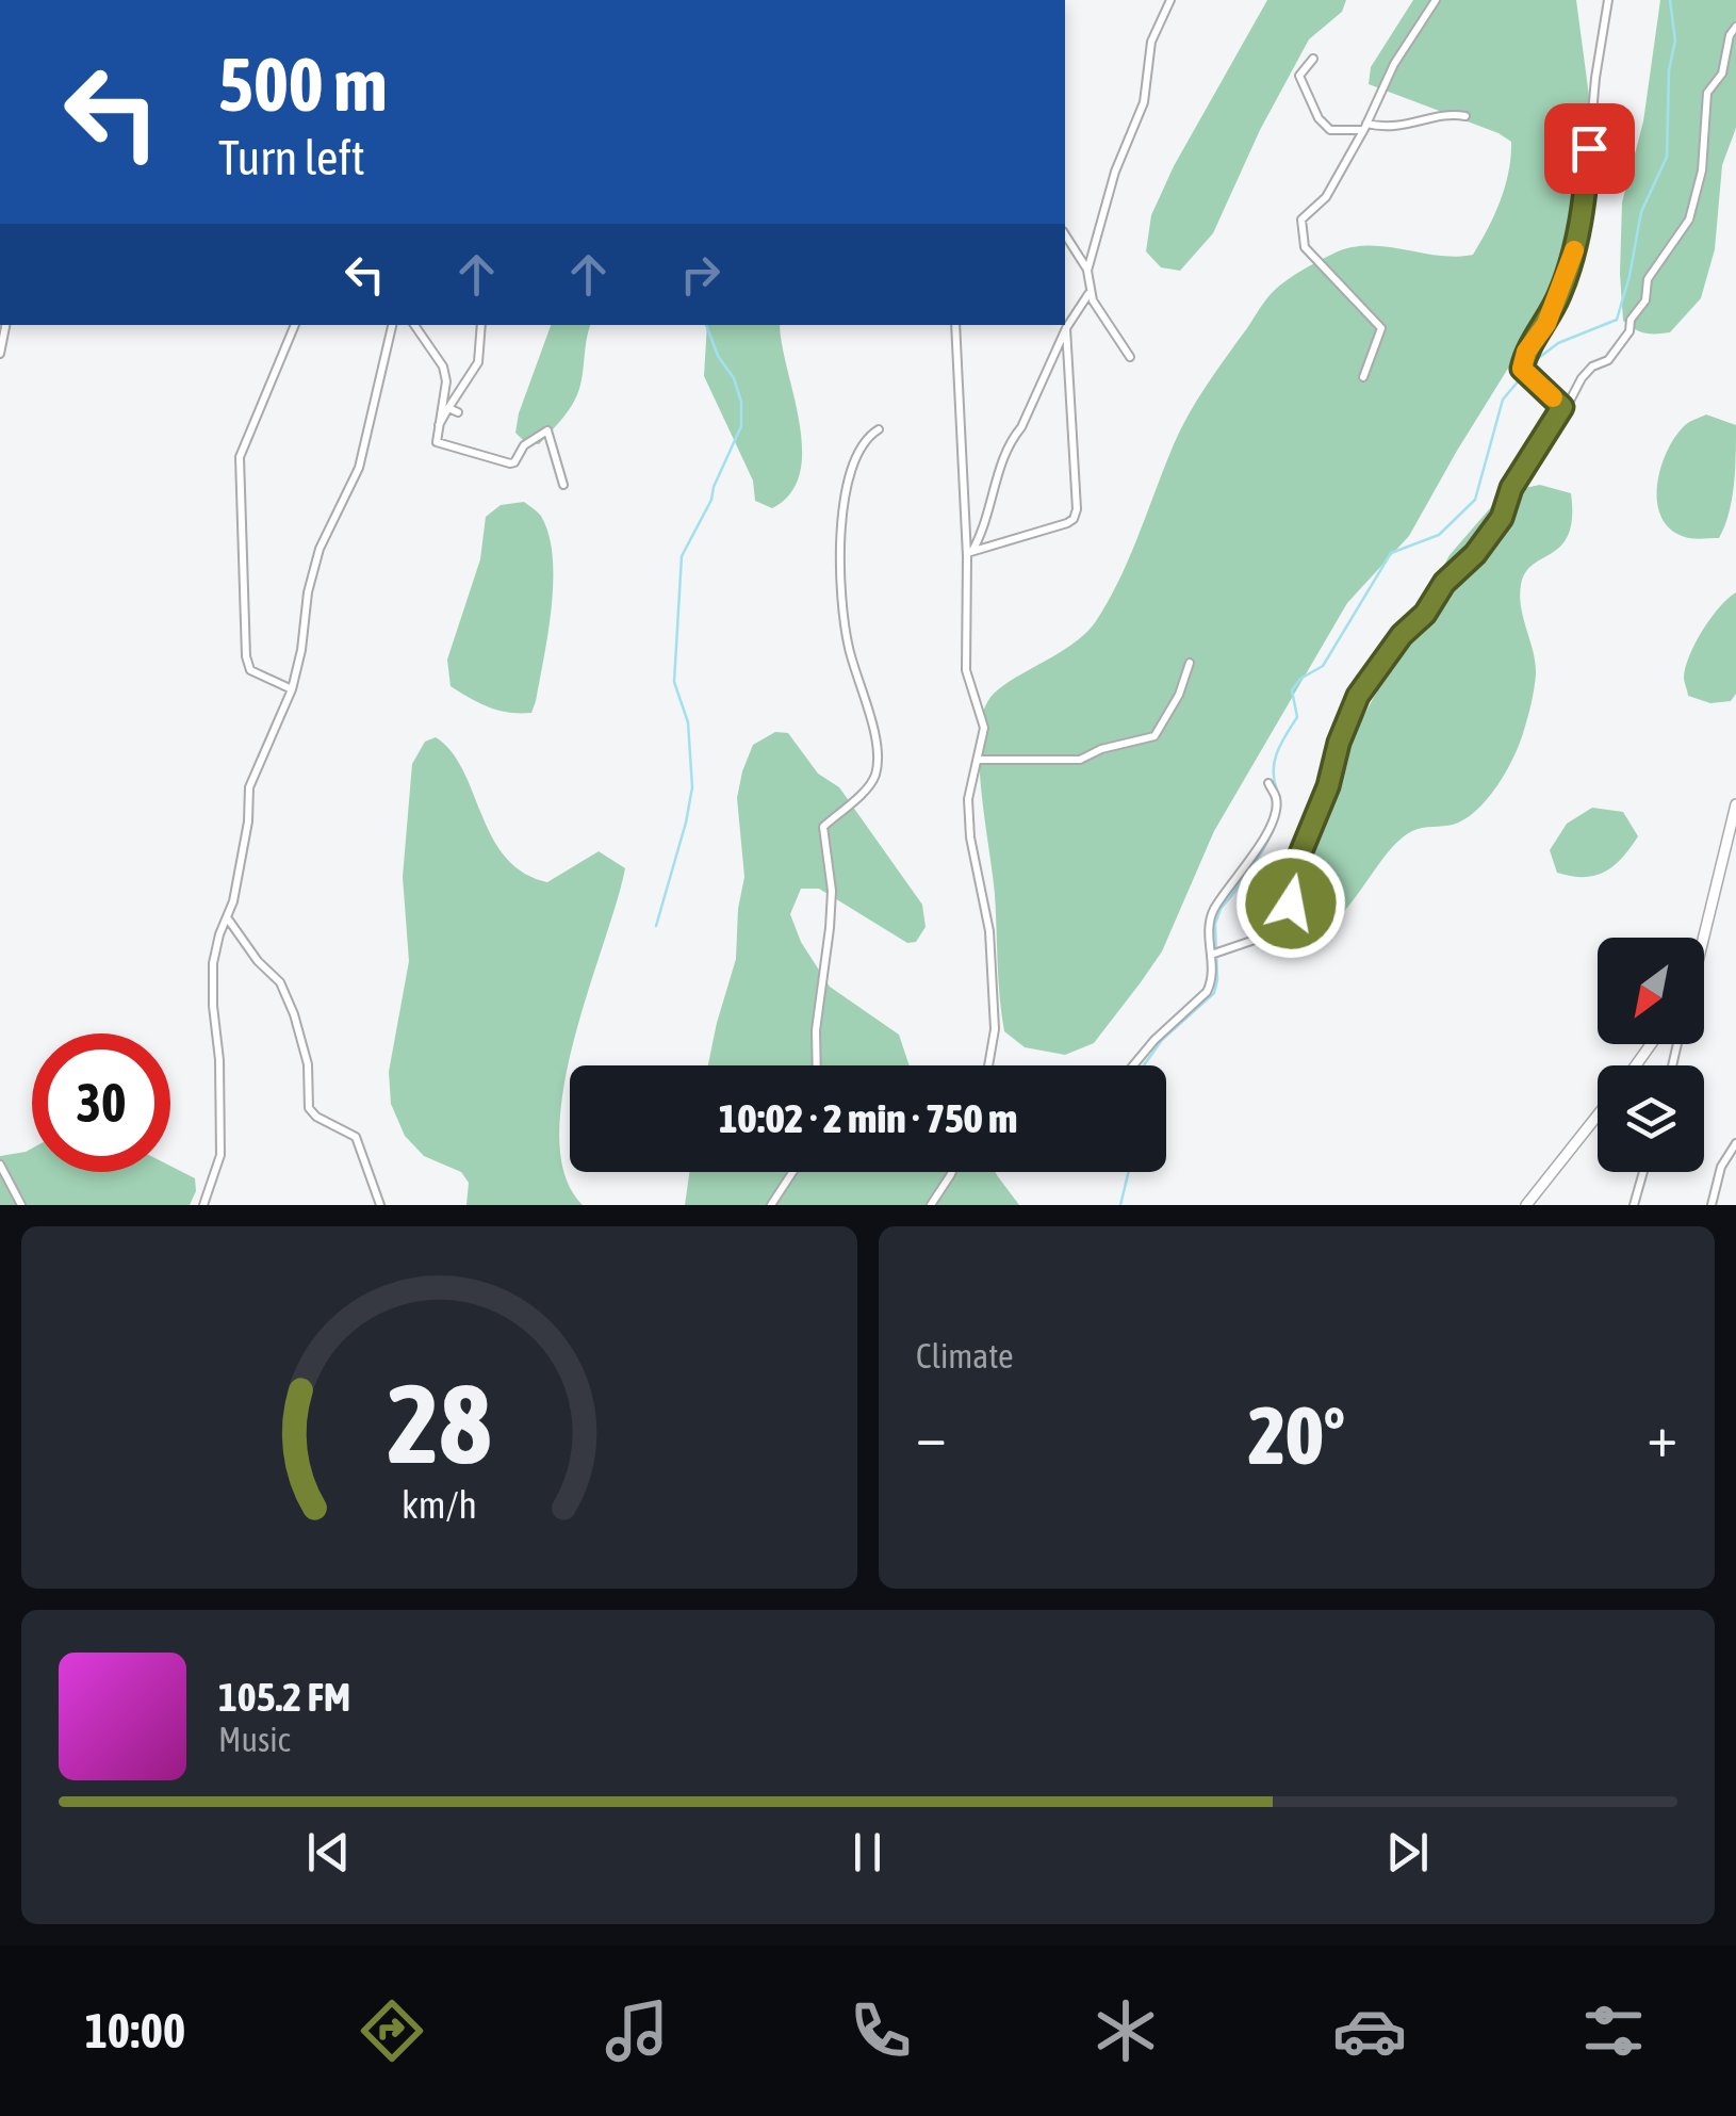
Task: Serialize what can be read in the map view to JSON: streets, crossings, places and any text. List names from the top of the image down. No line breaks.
{"north":"bottom left","page":{"turn":["500 m","Turn left"],"limit":"30","trip":"10:02 · 2 min · 750 m","tile":"Climate","heat":["−","20°","+"],"song":["105.2 FM","Music"],"tabs":"10:00","gauge":["28","km/h"]}}
